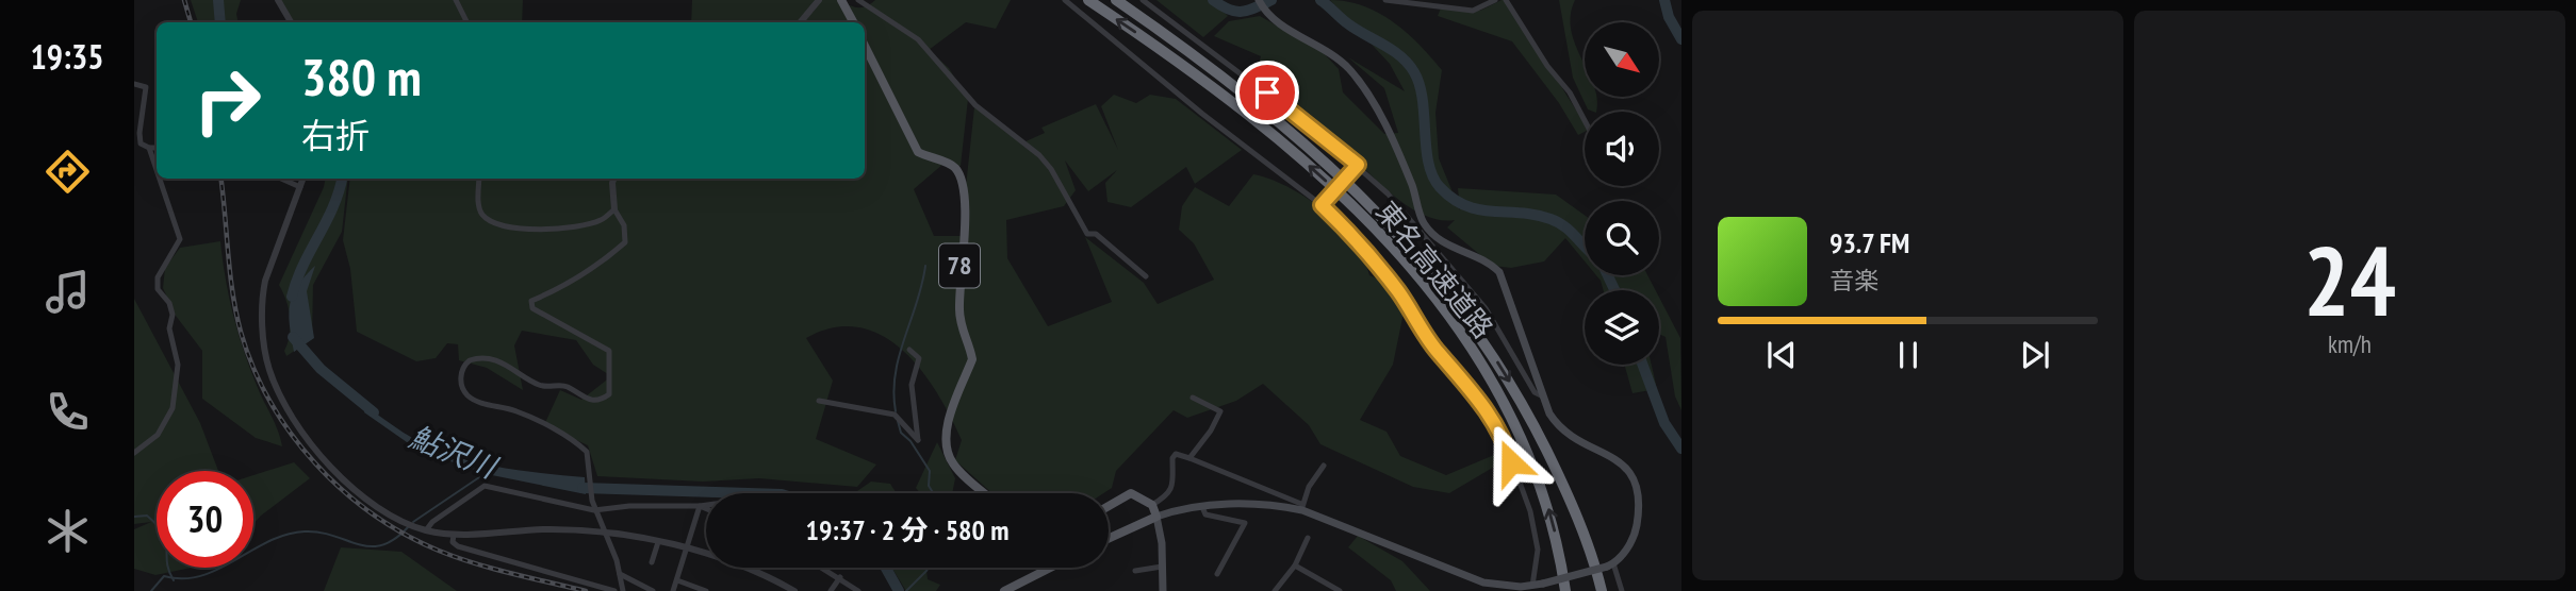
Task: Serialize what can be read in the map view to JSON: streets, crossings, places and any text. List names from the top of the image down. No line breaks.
{"streets":{"highway":["東名高速道路"],"main road":["78"]},"water":["鮎沢川"],"north":"bottom right","page":{"tabs":"19:35","tile":["24","km/h"],"turn":["380 m","右折"],"song":["93.7 FM","音楽"],"limit":"30","trip":"19:37 · 2 分 · 580 m"}}
